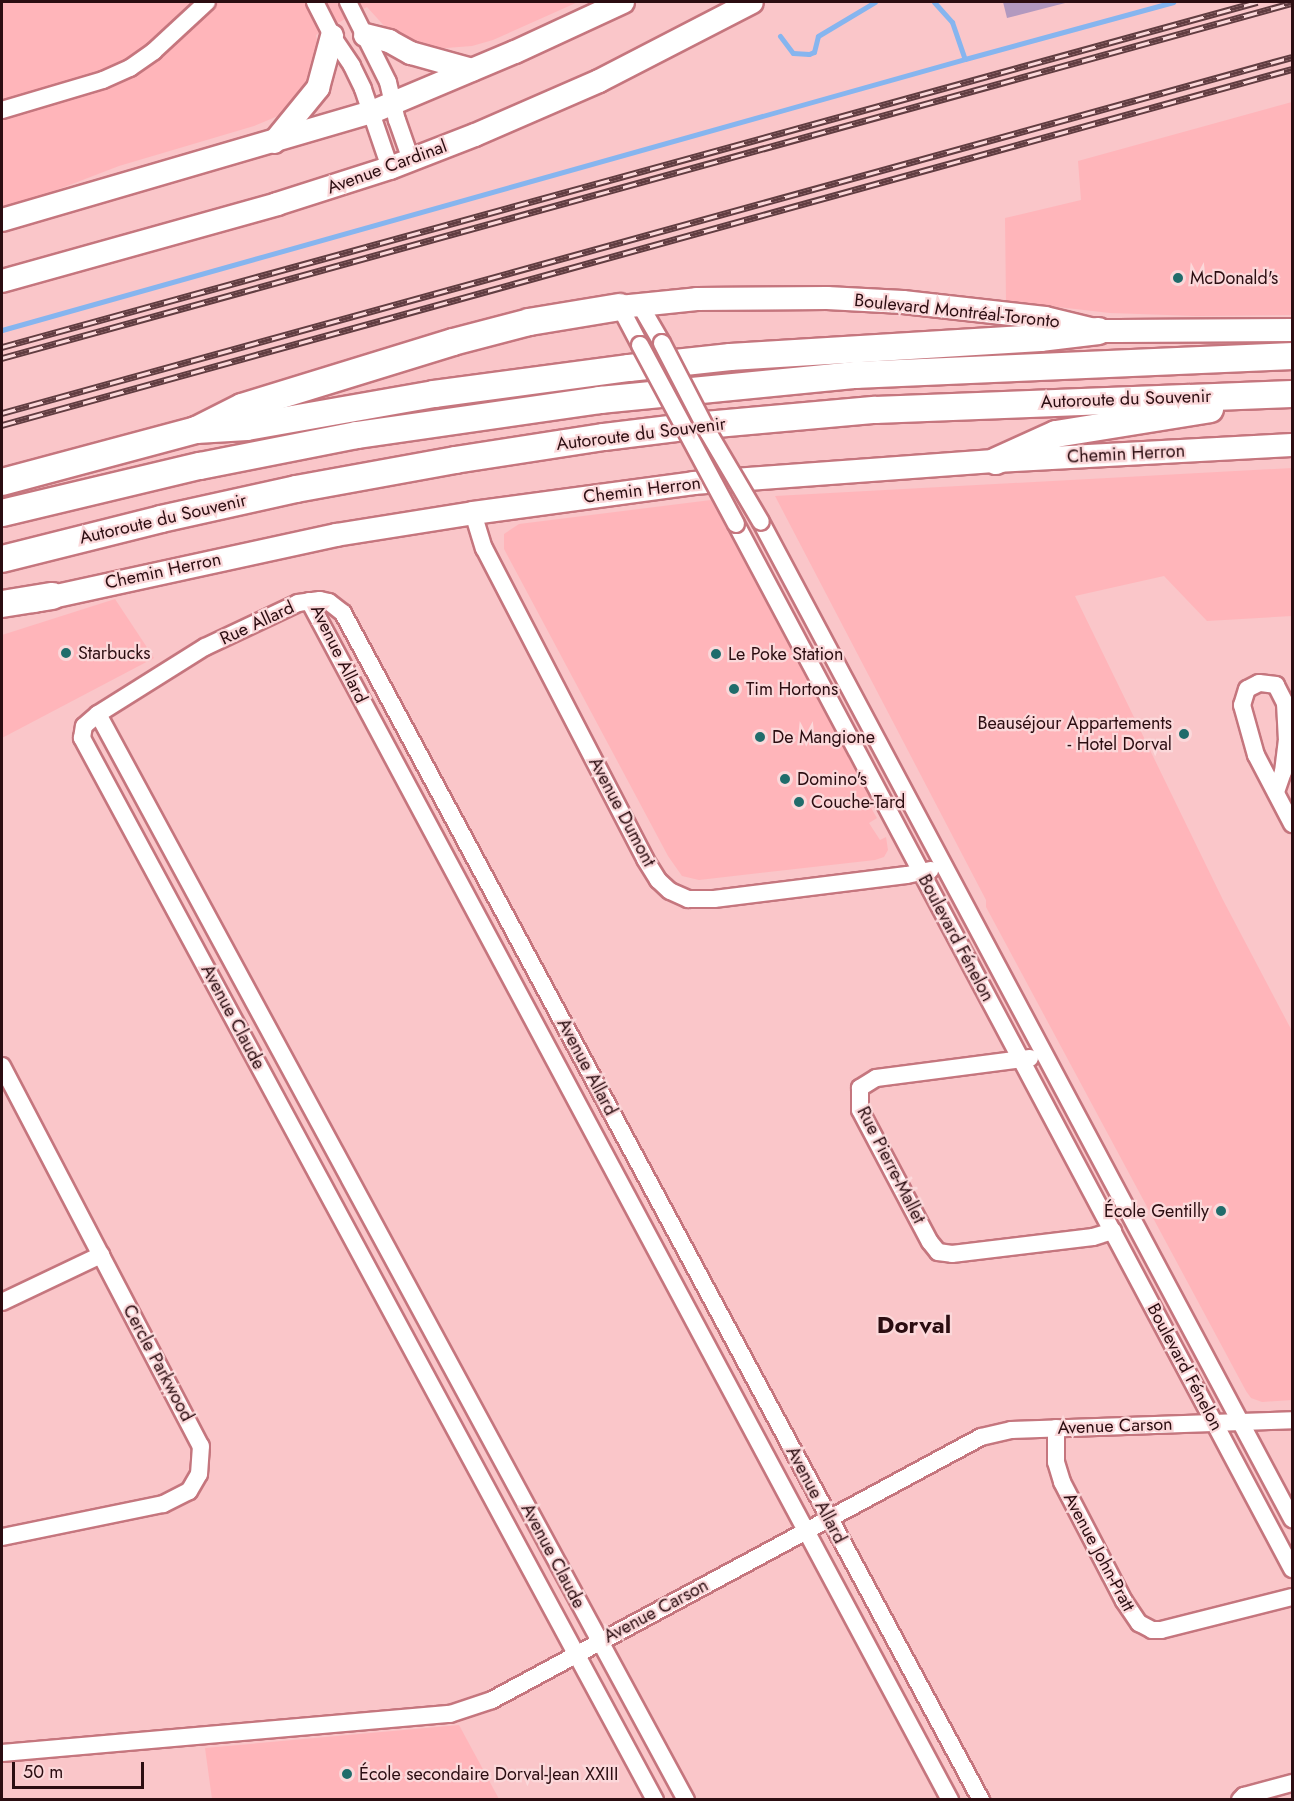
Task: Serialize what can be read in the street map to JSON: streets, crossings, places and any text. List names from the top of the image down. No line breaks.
{"streets":{"highway":["Autoroute du Souvenir"],"main road":["Avenue Cardinal","Boulevard Montréal-Toronto","Chemin Herron"],"street":["Rue Allard","Avenue Allard","Avenue Dumont","Boulevard Fénelon","Avenue Claude","Rue Pierre-Mallet","Cercle Parkwood","Avenue Carson","Avenue John-Pratt"]},"crossings":[["Boulevard Montréal-Toronto","Boulevard Fénelon"],["Chemin Herron","Avenue Dumont"],["Rue Allard","Avenue Allard"],["Rue Allard","Avenue Claude"],["Avenue Allard","Avenue Carson"],["Avenue Dumont","Boulevard Fénelon"],["Boulevard Fénelon","Rue Pierre-Mallet"],["Boulevard Fénelon","Avenue Carson"],["Avenue Claude","Avenue Carson"],["Avenue Carson","Avenue John-Pratt"]],"districts":["Dorval"],"places":["McDonald's","Starbucks","Le Poke Station","Tim Hortons","Beauséjour Appartements - Hotel Dorval","De Mangione","Domino's","Couche-Tard","École Gentilly","École secondaire Dorval-Jean XXIII"],"scale_bar":"50 m"}
